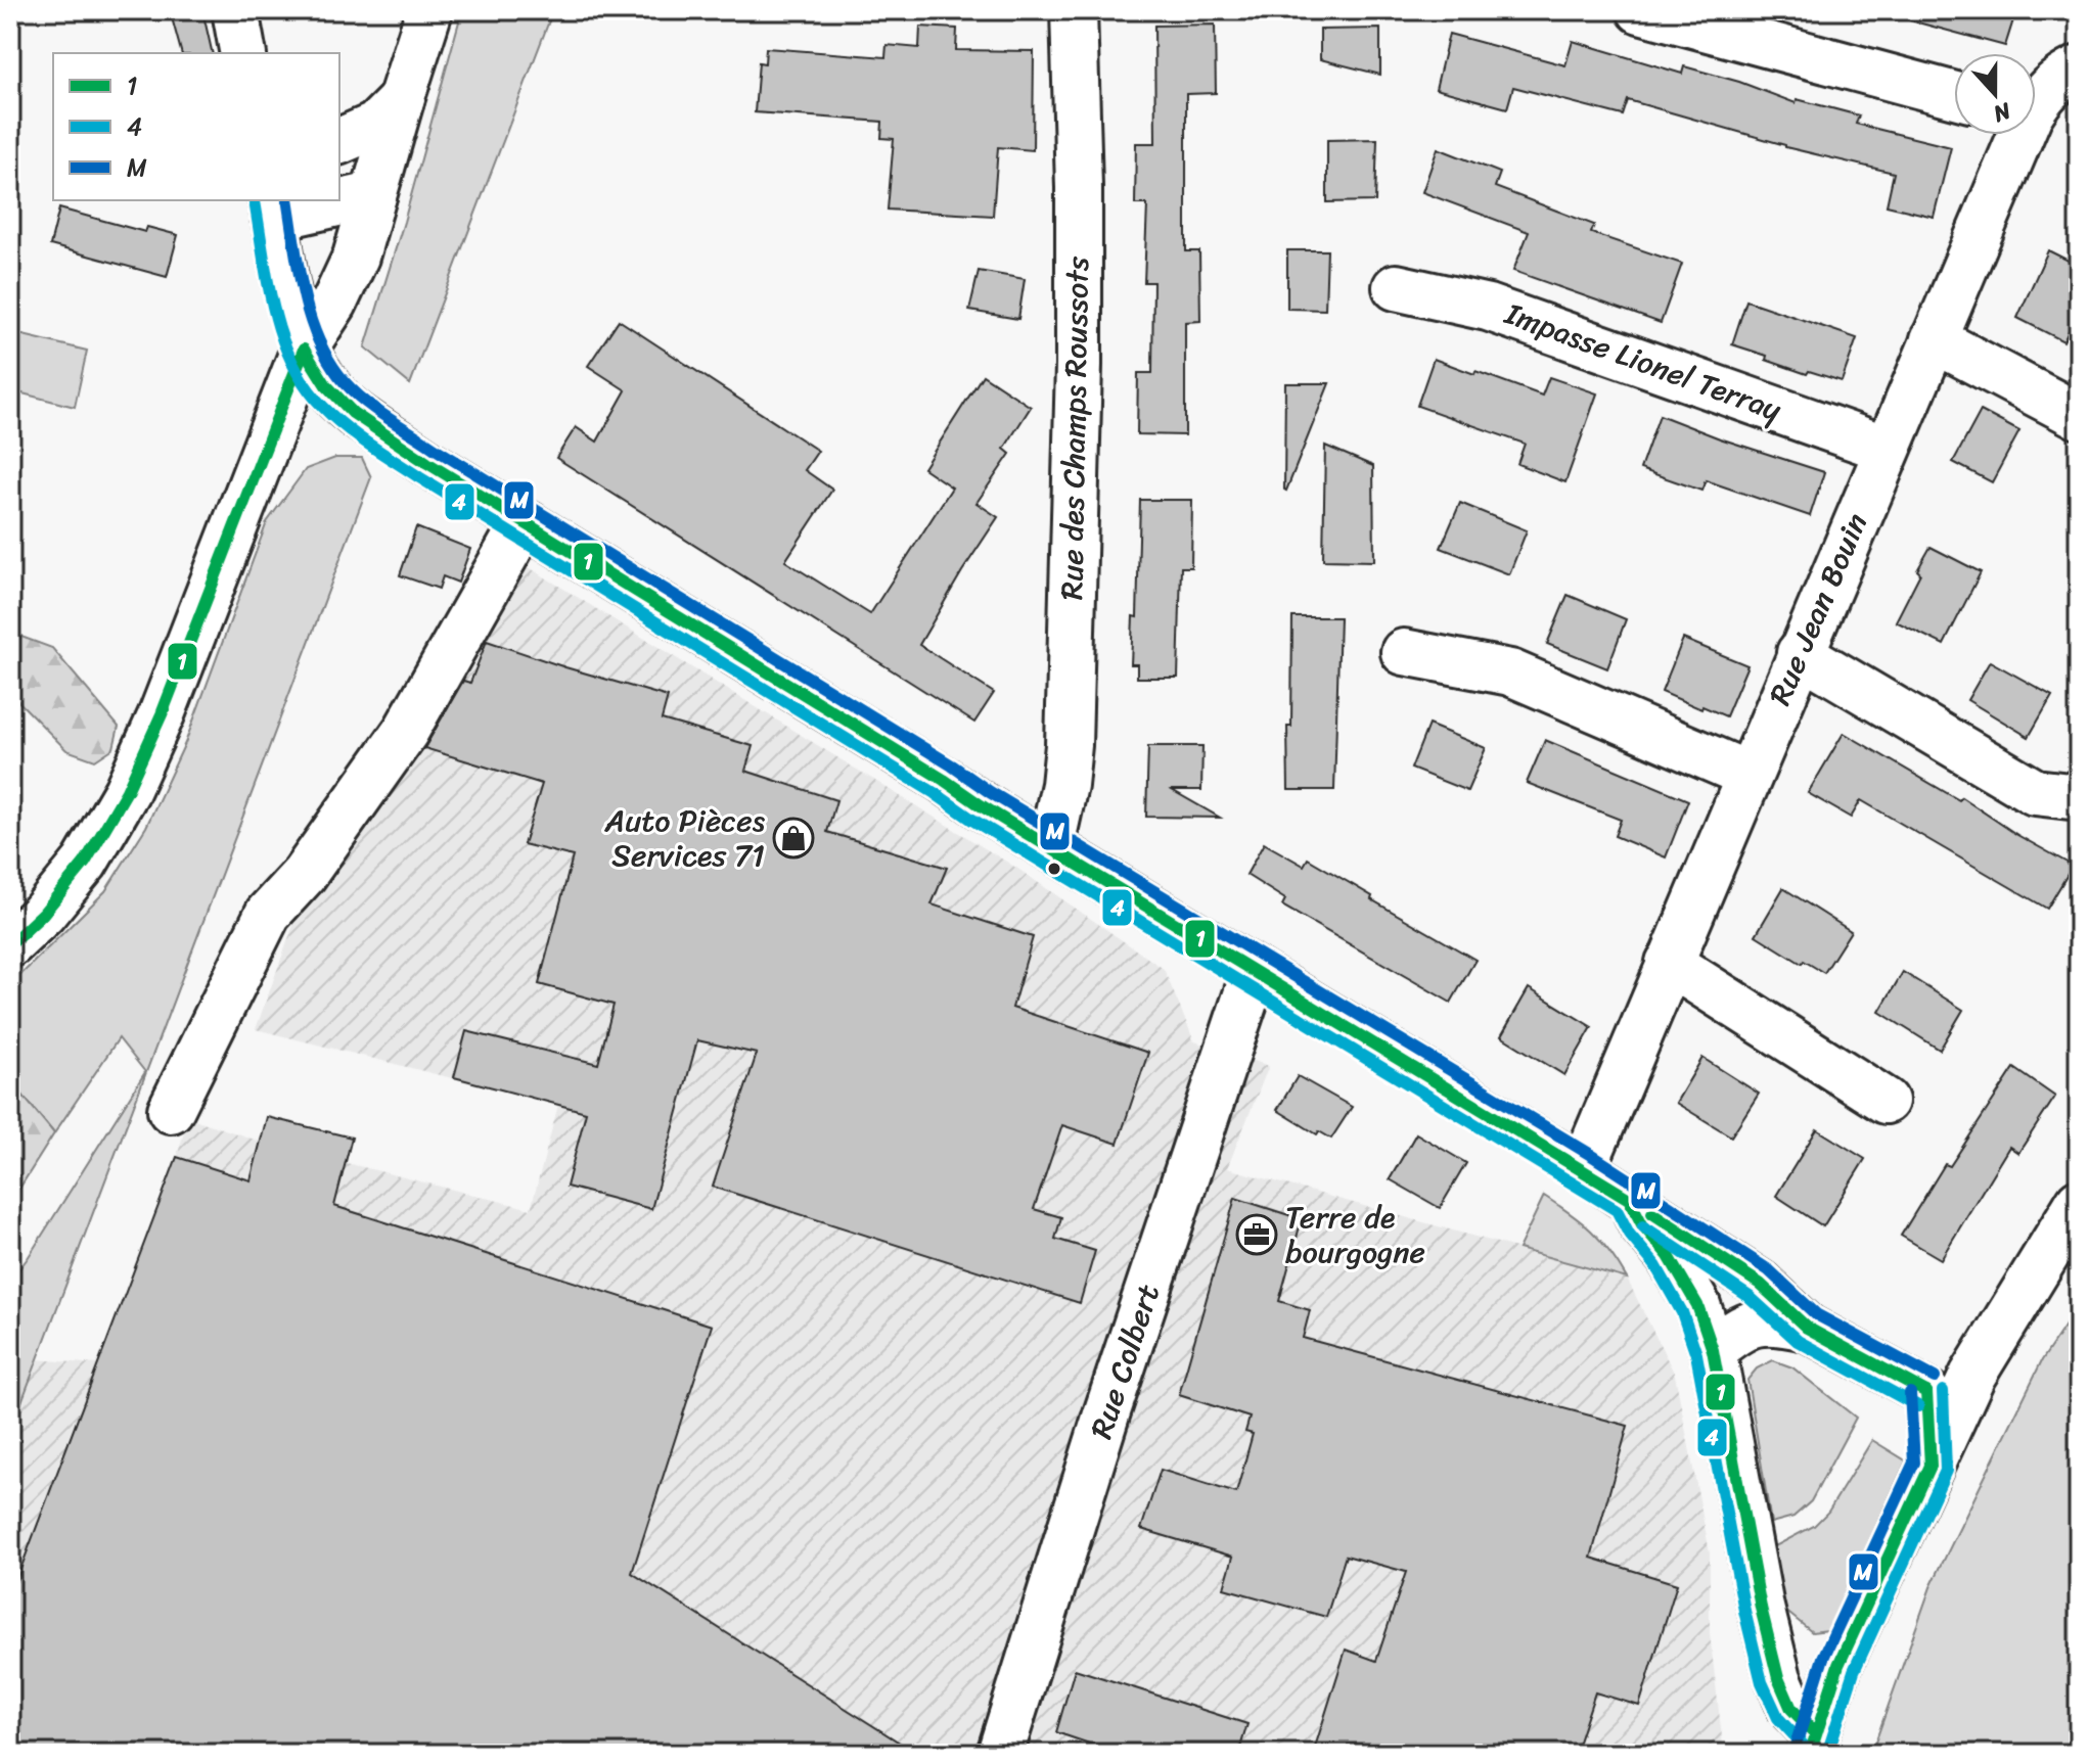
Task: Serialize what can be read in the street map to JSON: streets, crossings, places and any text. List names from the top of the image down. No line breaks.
{"streets":{"street":["Impasse Lionel Terray","Rue des Champs Roussots","Rue Jean Bouin","Rue Colbert"]},"crossings":[["Impasse Lionel Terray","Rue Jean Bouin"]],"places":{"shop":["Auto Pièces Services 71"],"office":["Terre de bourgogne"]},"lines":["transit line M","transit line 4","transit line 1"],"legend":["1","4","M"],"north":"bottom"}
